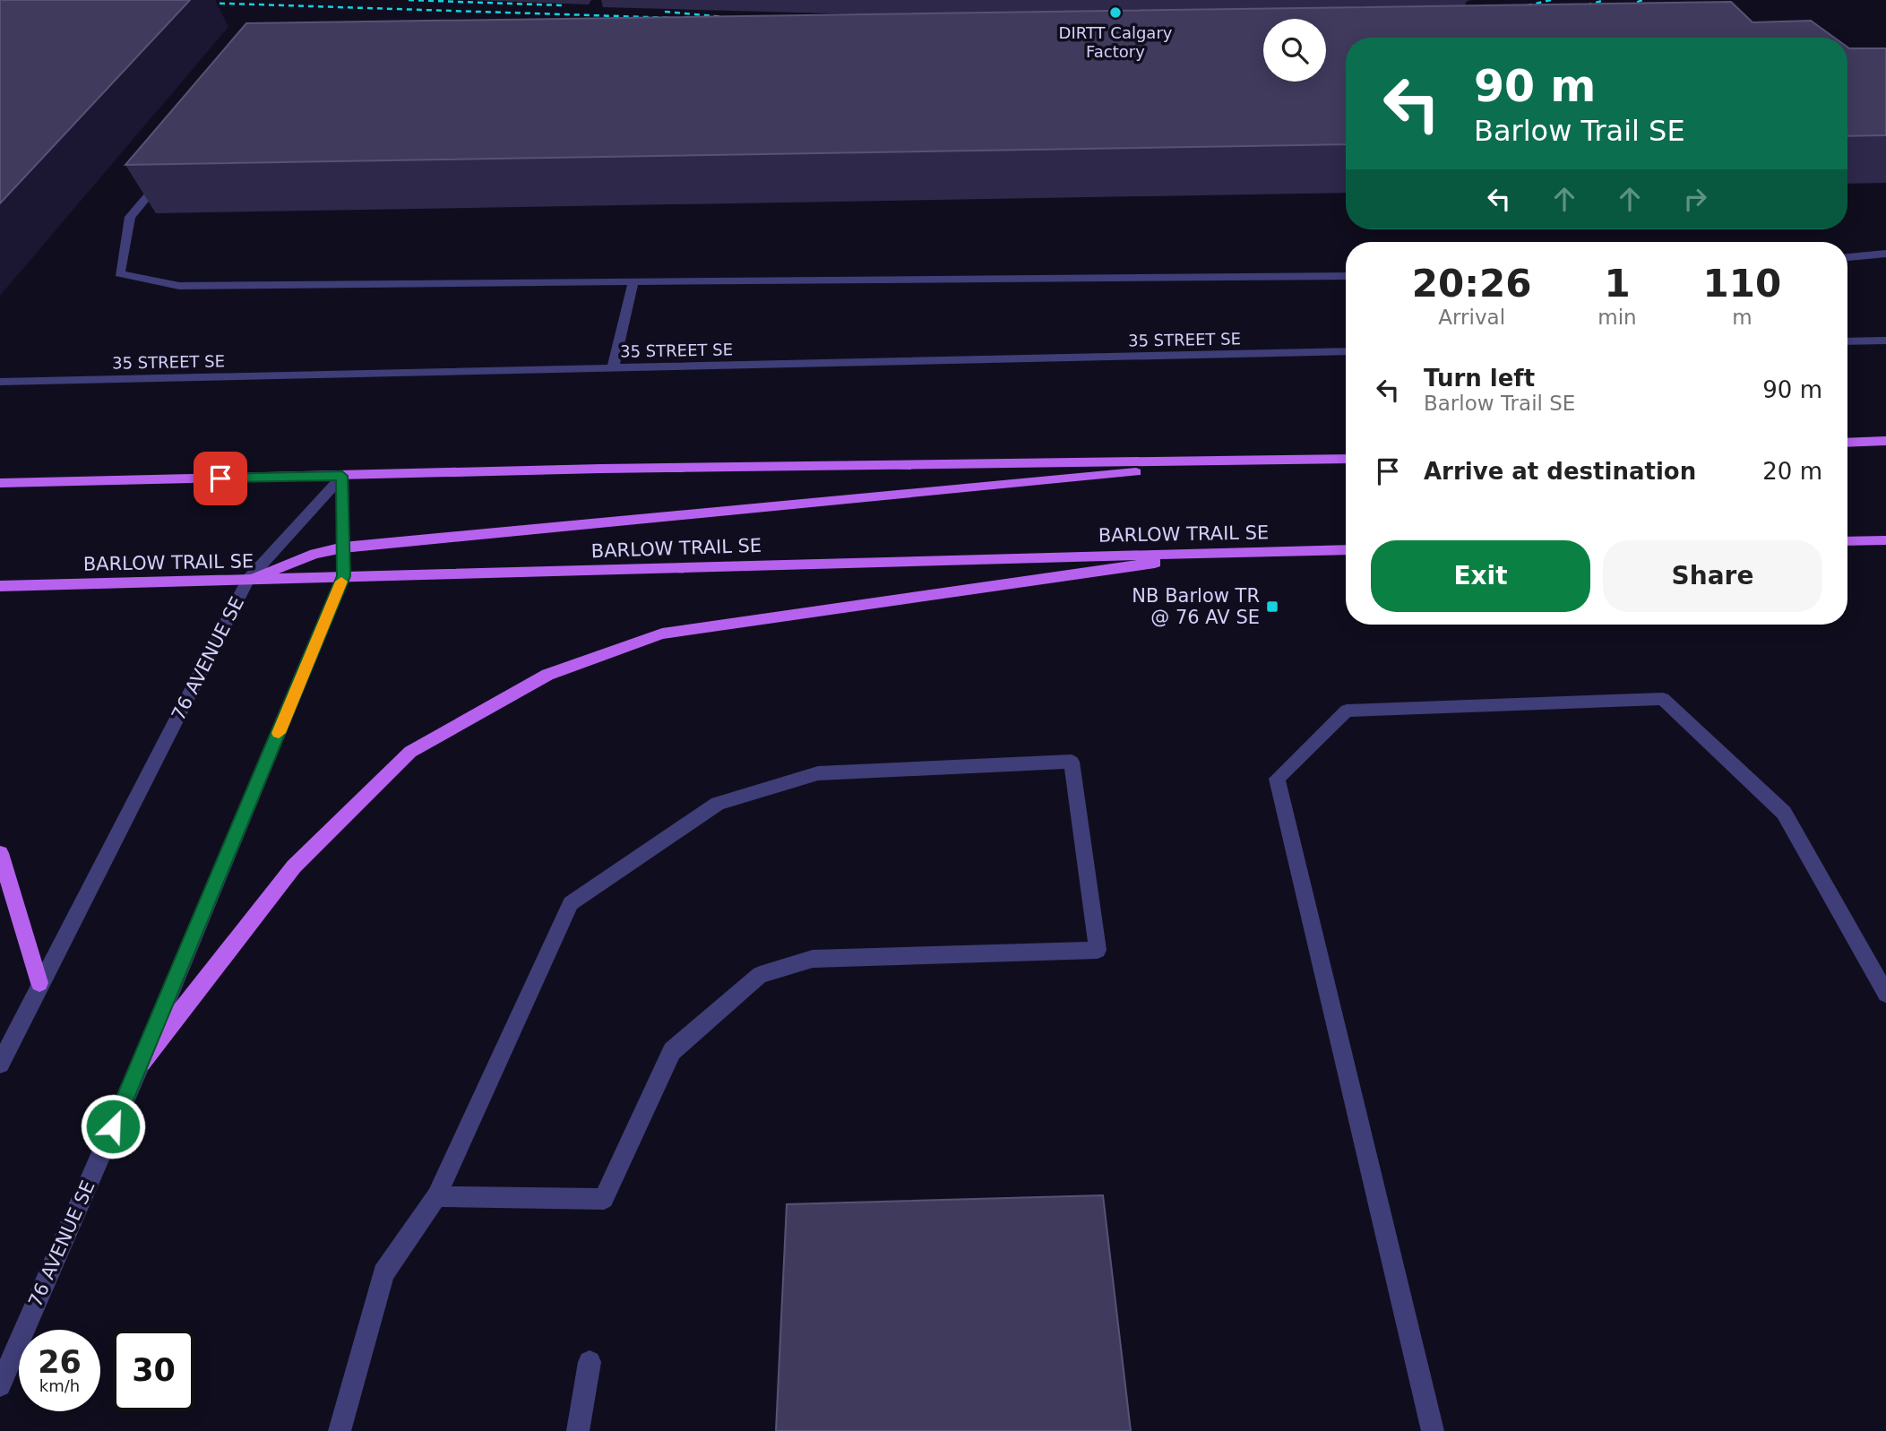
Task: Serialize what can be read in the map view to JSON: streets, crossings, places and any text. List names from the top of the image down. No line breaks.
{"streets":{"main road":["BARLOW TRAIL SE"],"street":["35 STREET SE","76 AVENUE SE"]},"crossings":[["BARLOW TRAIL SE","76 AVENUE SE"]],"places":{"other":["DIRTT Calgary Factory"],"transit":["NB Barlow TR @ 76 AV SE"]},"page":{"turn":["90 m","Barlow Trail SE"],"eta":["20:26","Arrival","1","min","110","m"],"list":[{"name":"Turn left","note":"Barlow Trail SE","value":"90 m"},{"name":"Arrive at destination","value":"20 m"}],"buttons":["Exit","Share"],"speed":"26 km/h","limit":"30"}}
